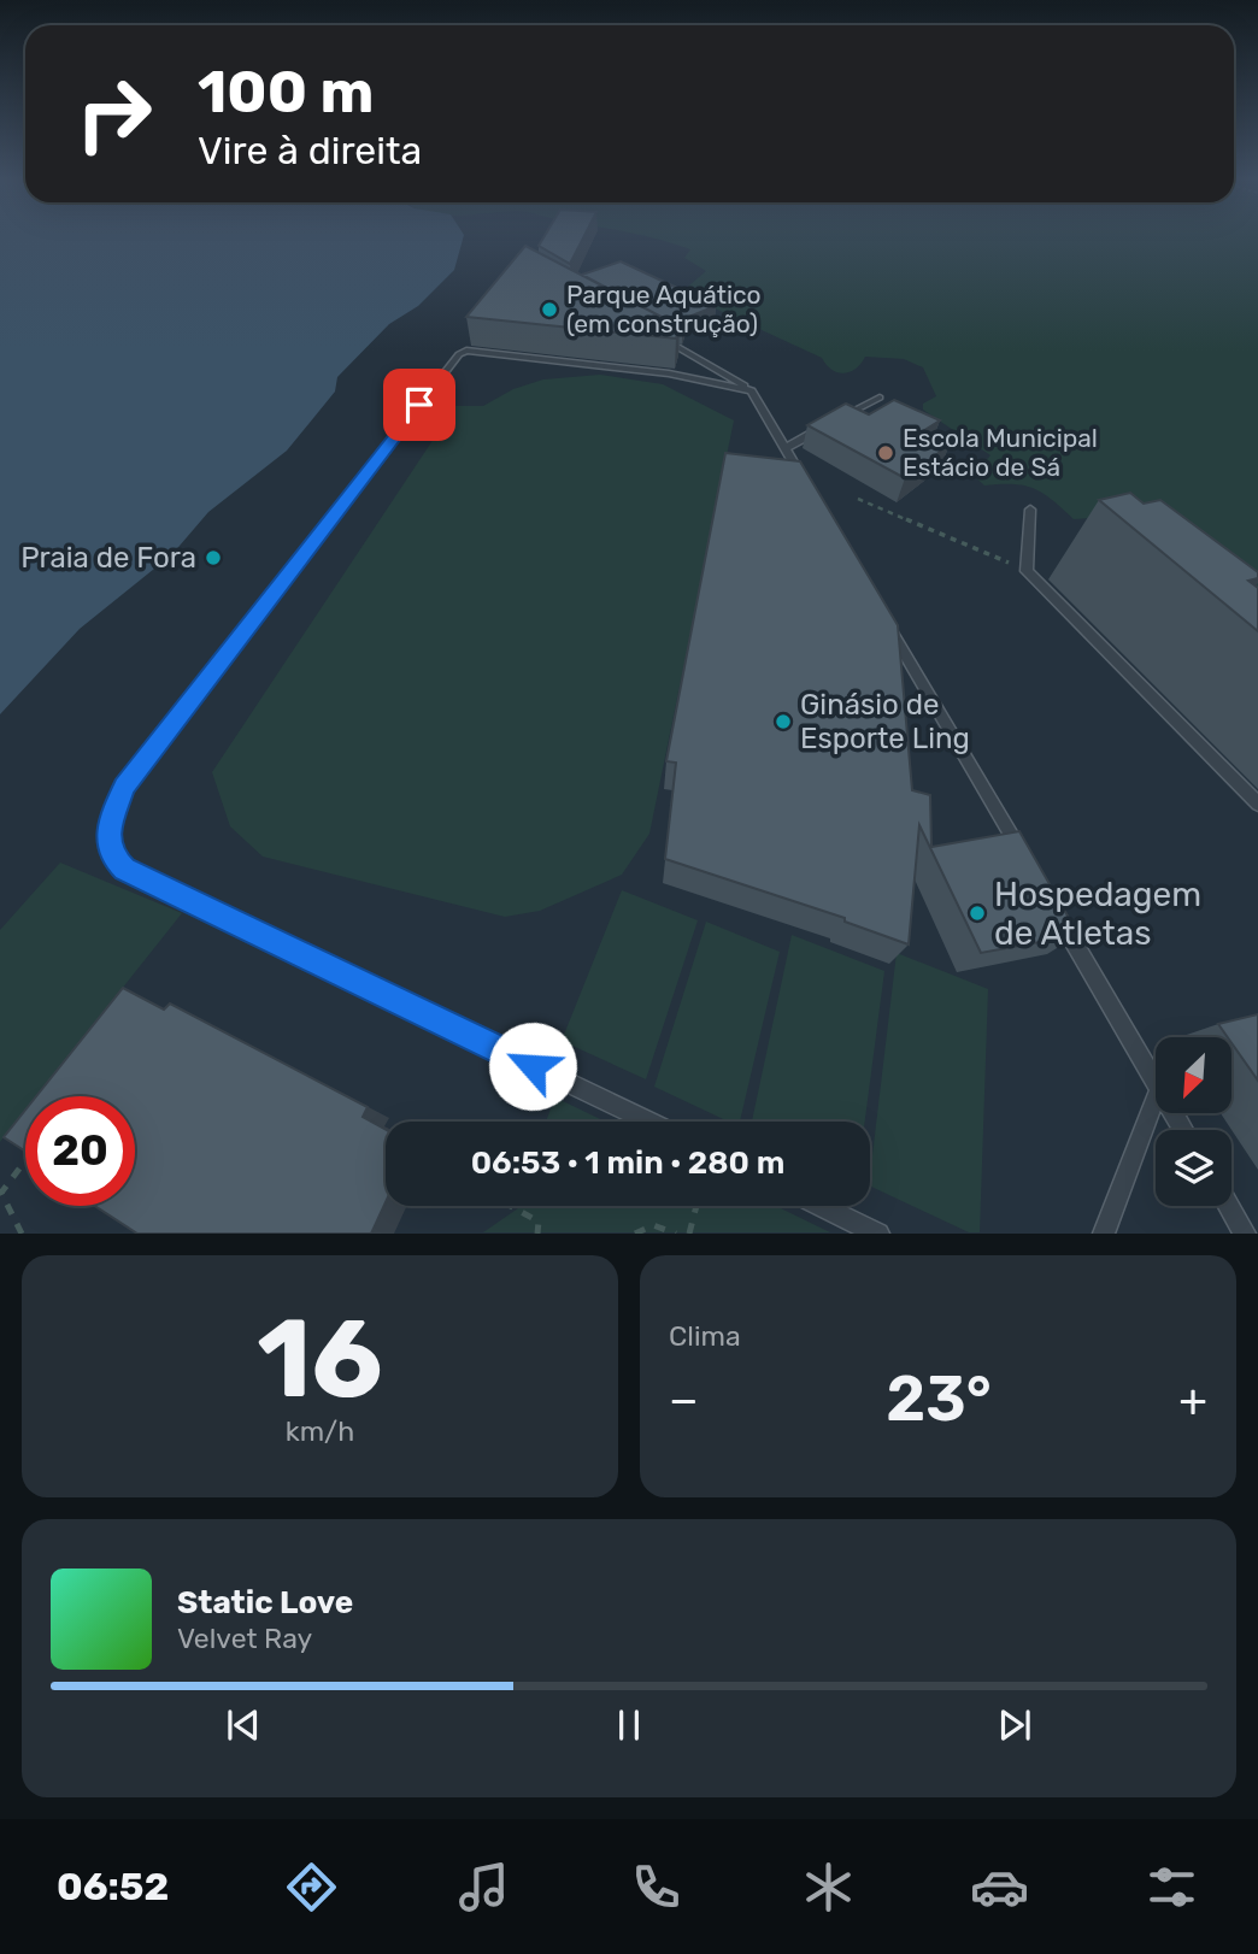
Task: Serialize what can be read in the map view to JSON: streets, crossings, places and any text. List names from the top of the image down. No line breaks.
{"places":["Parque Aquático (em construção)","Escola Municipal Estácio de Sá","Praia de Fora","Ginásio de Esporte Ling","Hospedagem de Atletas"],"north":"bottom left","page":{"turn":["100 m","Vire à direita"],"limit":"20","trip":"06:53 · 1 min · 280 m","tile":[["16","km/h"],"Clima"],"heat":["−","23°","+"],"song":["Static Love","Velvet Ray"],"tabs":"06:52"}}
